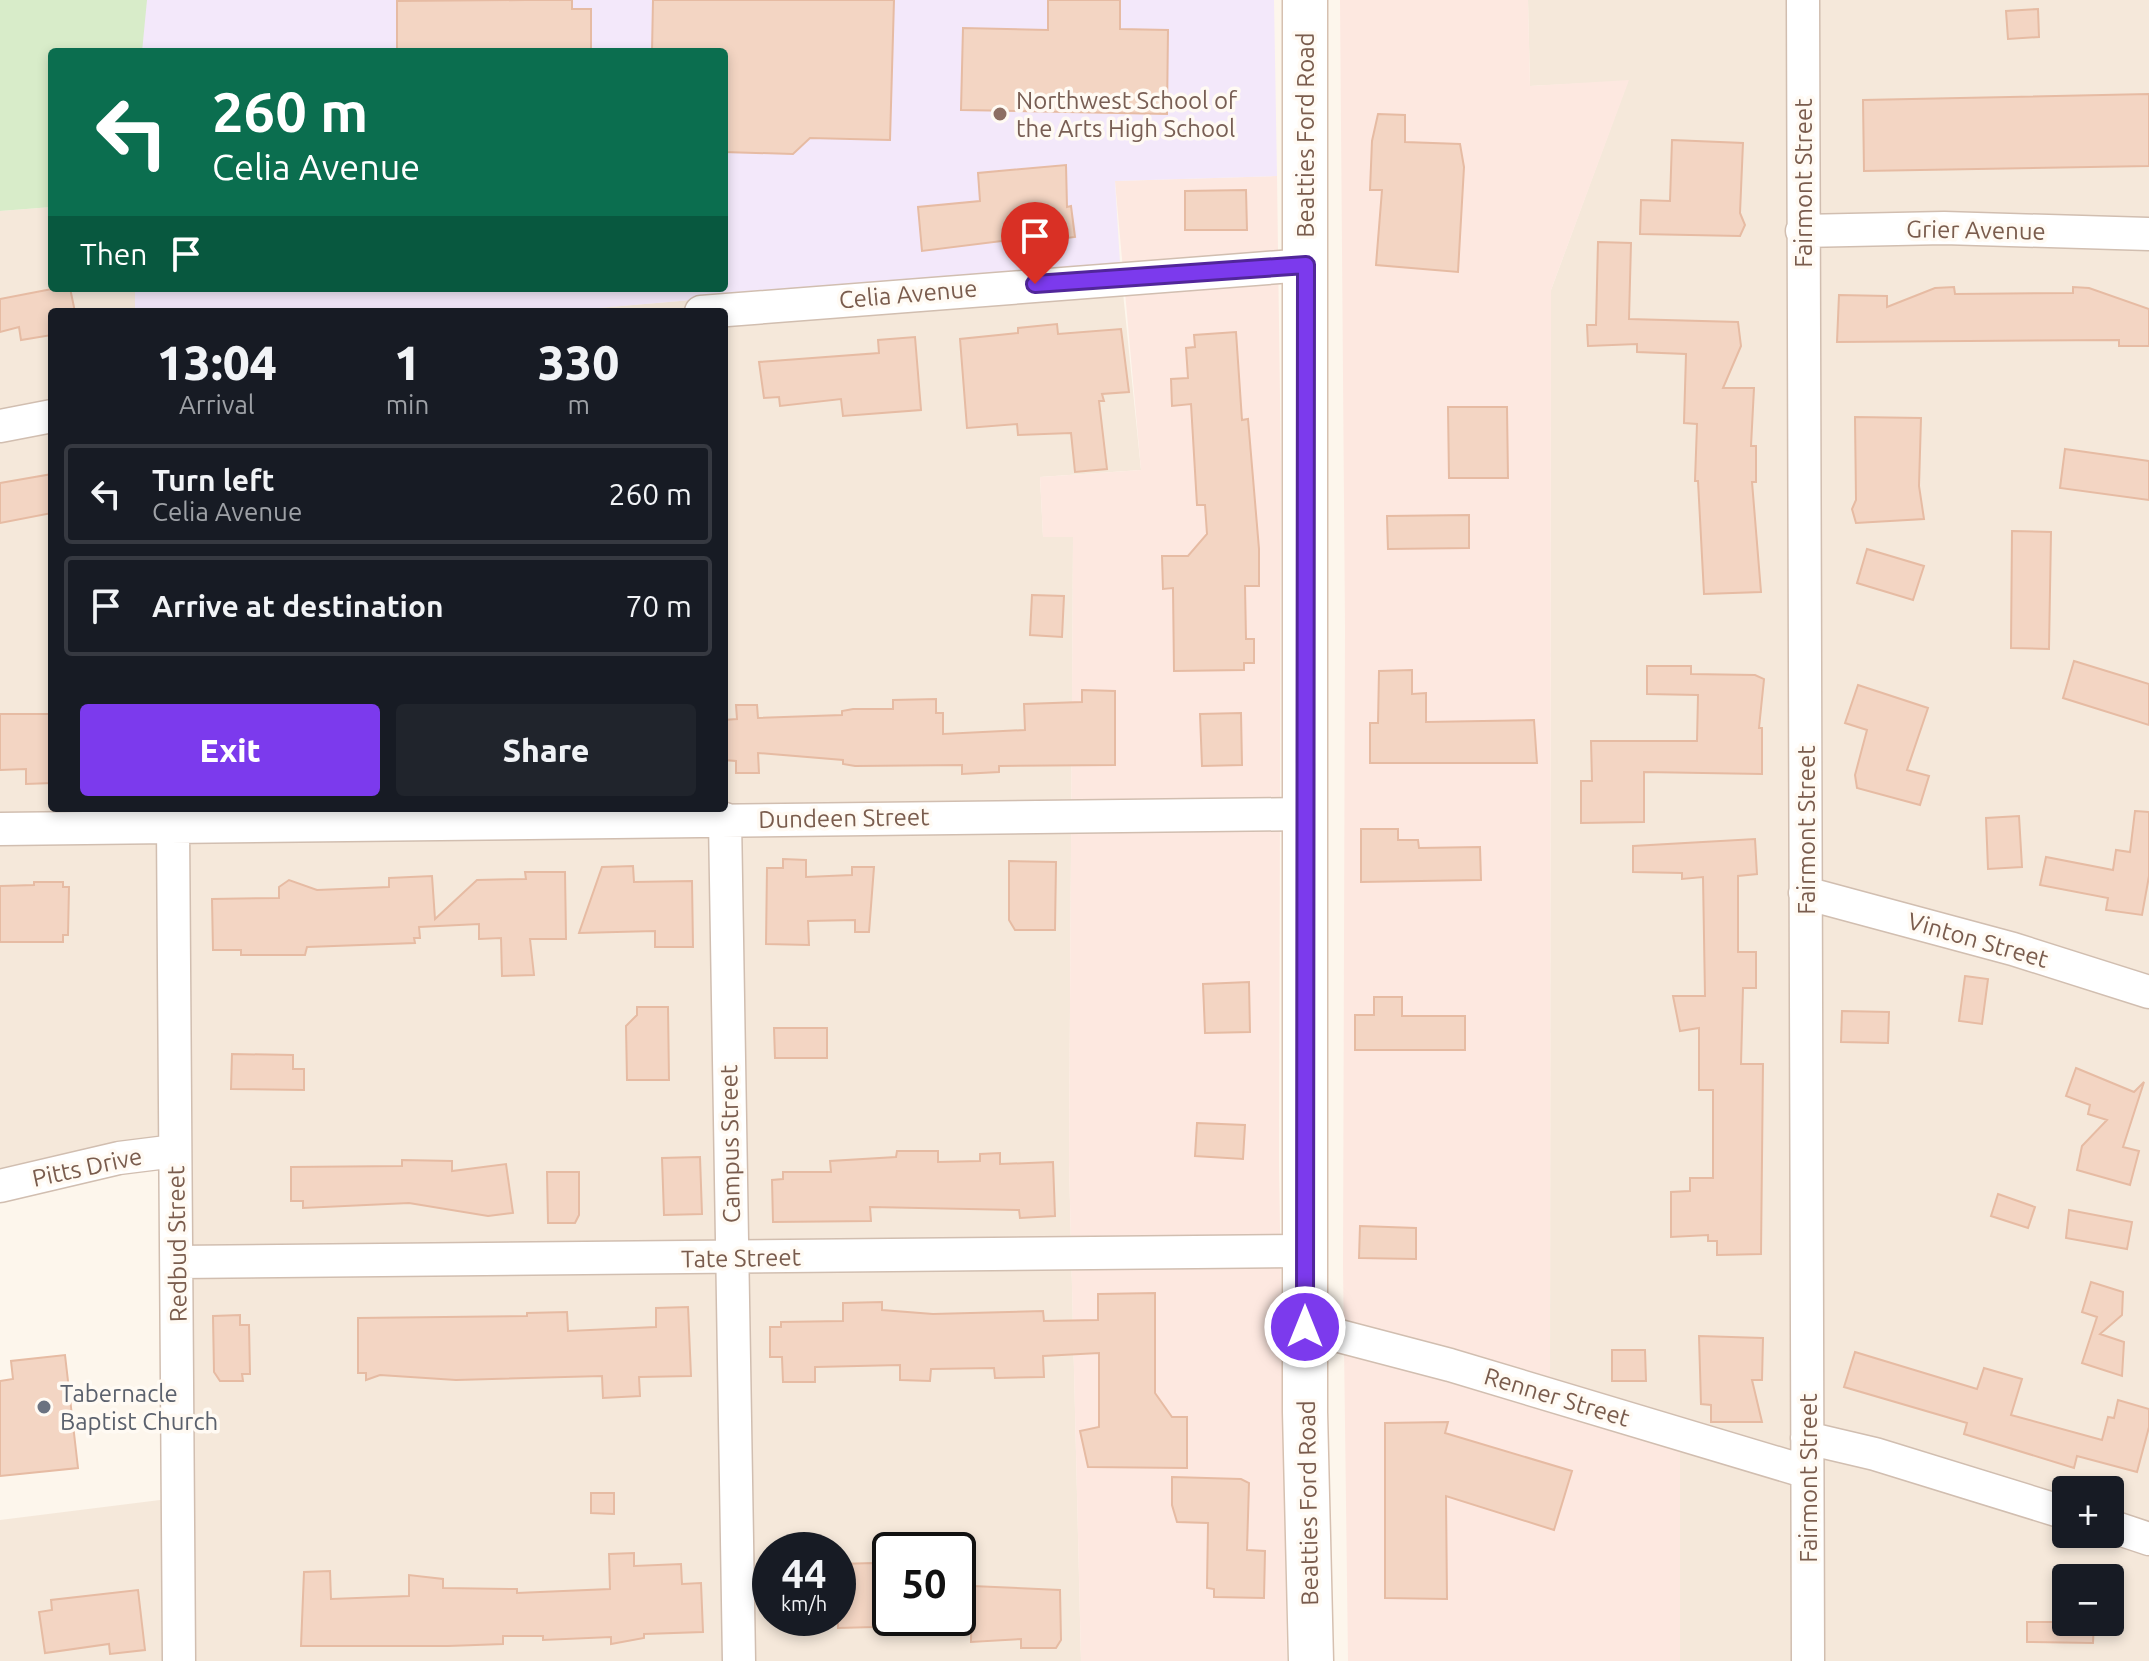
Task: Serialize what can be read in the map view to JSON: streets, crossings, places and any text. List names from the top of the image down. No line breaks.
{"streets":{"main road":["Beatties Ford Road"],"street":["Fairmont Street","Grier Avenue","Celia Avenue","Dundeen Street","Vinton Street","Campus Street","Pitts Drive","Redbud Street","Tate Street","Renner Street"]},"crossings":[["Beatties Ford Road","Celia Avenue"],["Beatties Ford Road","Dundeen Street"],["Beatties Ford Road","Tate Street"],["Beatties Ford Road","Renner Street"],["Fairmont Street","Grier Avenue"],["Fairmont Street","Vinton Street"],["Fairmont Street","Renner Street"],["Dundeen Street","Campus Street"],["Dundeen Street","Redbud Street"],["Campus Street","Tate Street"],["Pitts Drive","Redbud Street"],["Redbud Street","Tate Street"]],"places":["Northwest School of the Arts High School","Tabernacle Baptist Church"],"page":{"turn":["260 m","Celia Avenue"],"then":"Then","eta":["13:04","Arrival","1","min","330","m"],"list":[{"name":"Turn left","note":"Celia Avenue","value":"260 m"},{"name":"Arrive at destination","value":"70 m"}],"buttons":["Exit","Share"],"map_buttons":["+","−"],"speed":"44 km/h","limit":"50"}}
